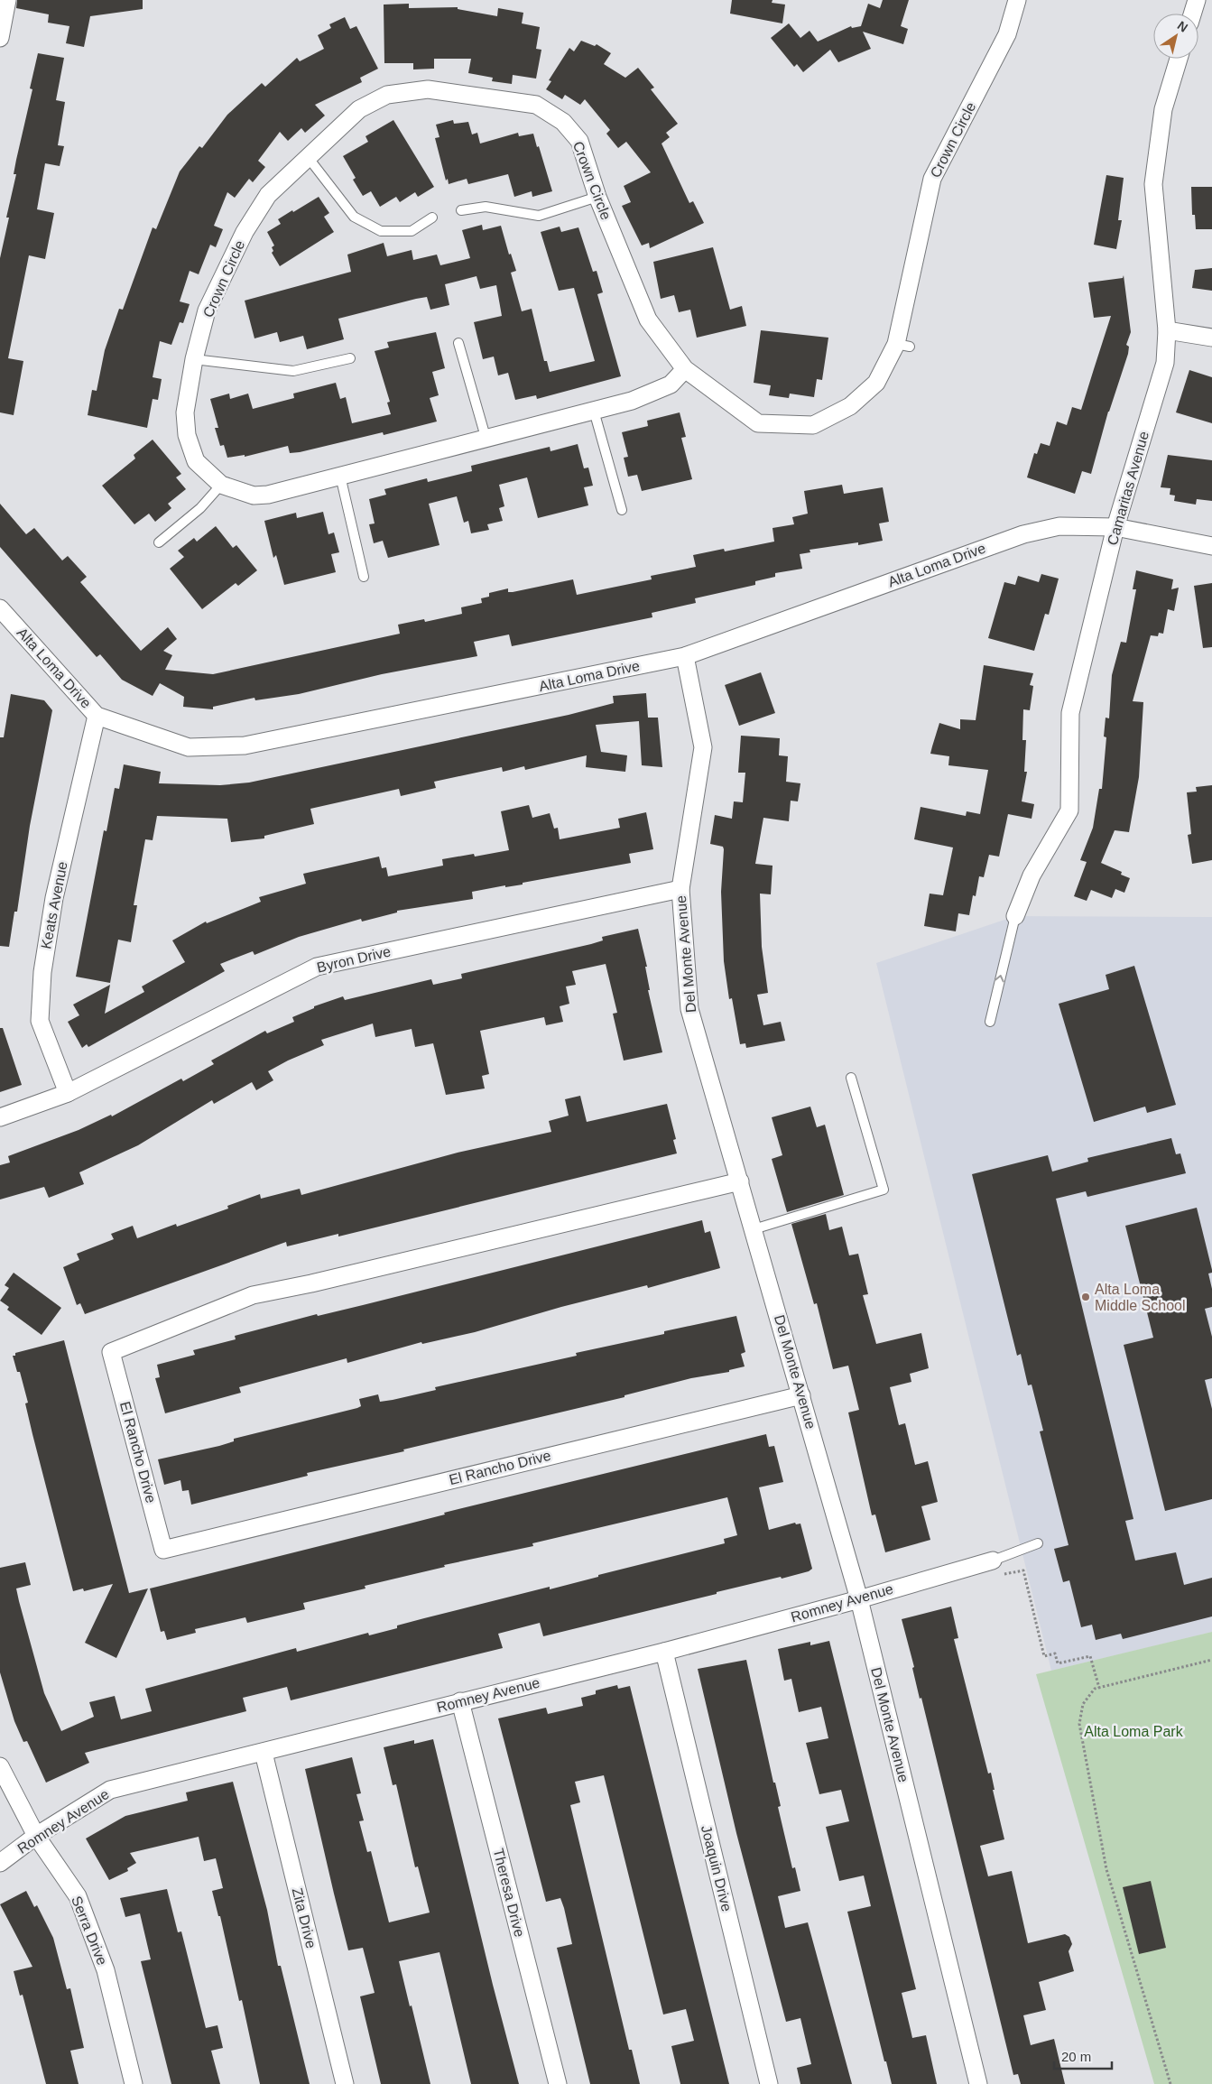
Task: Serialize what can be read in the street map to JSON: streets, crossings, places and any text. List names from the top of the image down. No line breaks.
{"streets":{"street":["Crown Circle","Camaritas Avenue","Alta Loma Drive","Keats Avenue","Del Monte Avenue","Byron Drive","El Rancho Drive","Romney Avenue","Joaquin Drive","Theresa Drive","Zita Drive","Serra Drive"]},"crossings":[["Camaritas Avenue","Alta Loma Drive"],["Alta Loma Drive","Keats Avenue"],["Alta Loma Drive","Del Monte Avenue"],["Keats Avenue","Byron Drive"],["Del Monte Avenue","Byron Drive"],["Del Monte Avenue","El Rancho Drive"],["Del Monte Avenue","Romney Avenue"],["Romney Avenue","Joaquin Drive"],["Romney Avenue","Theresa Drive"],["Romney Avenue","Zita Drive"],["Romney Avenue","Serra Drive"]],"parks":["Alta Loma Park"],"places":["Alta Loma Middle School"],"scale_bar":"20 m","north":"top right"}
